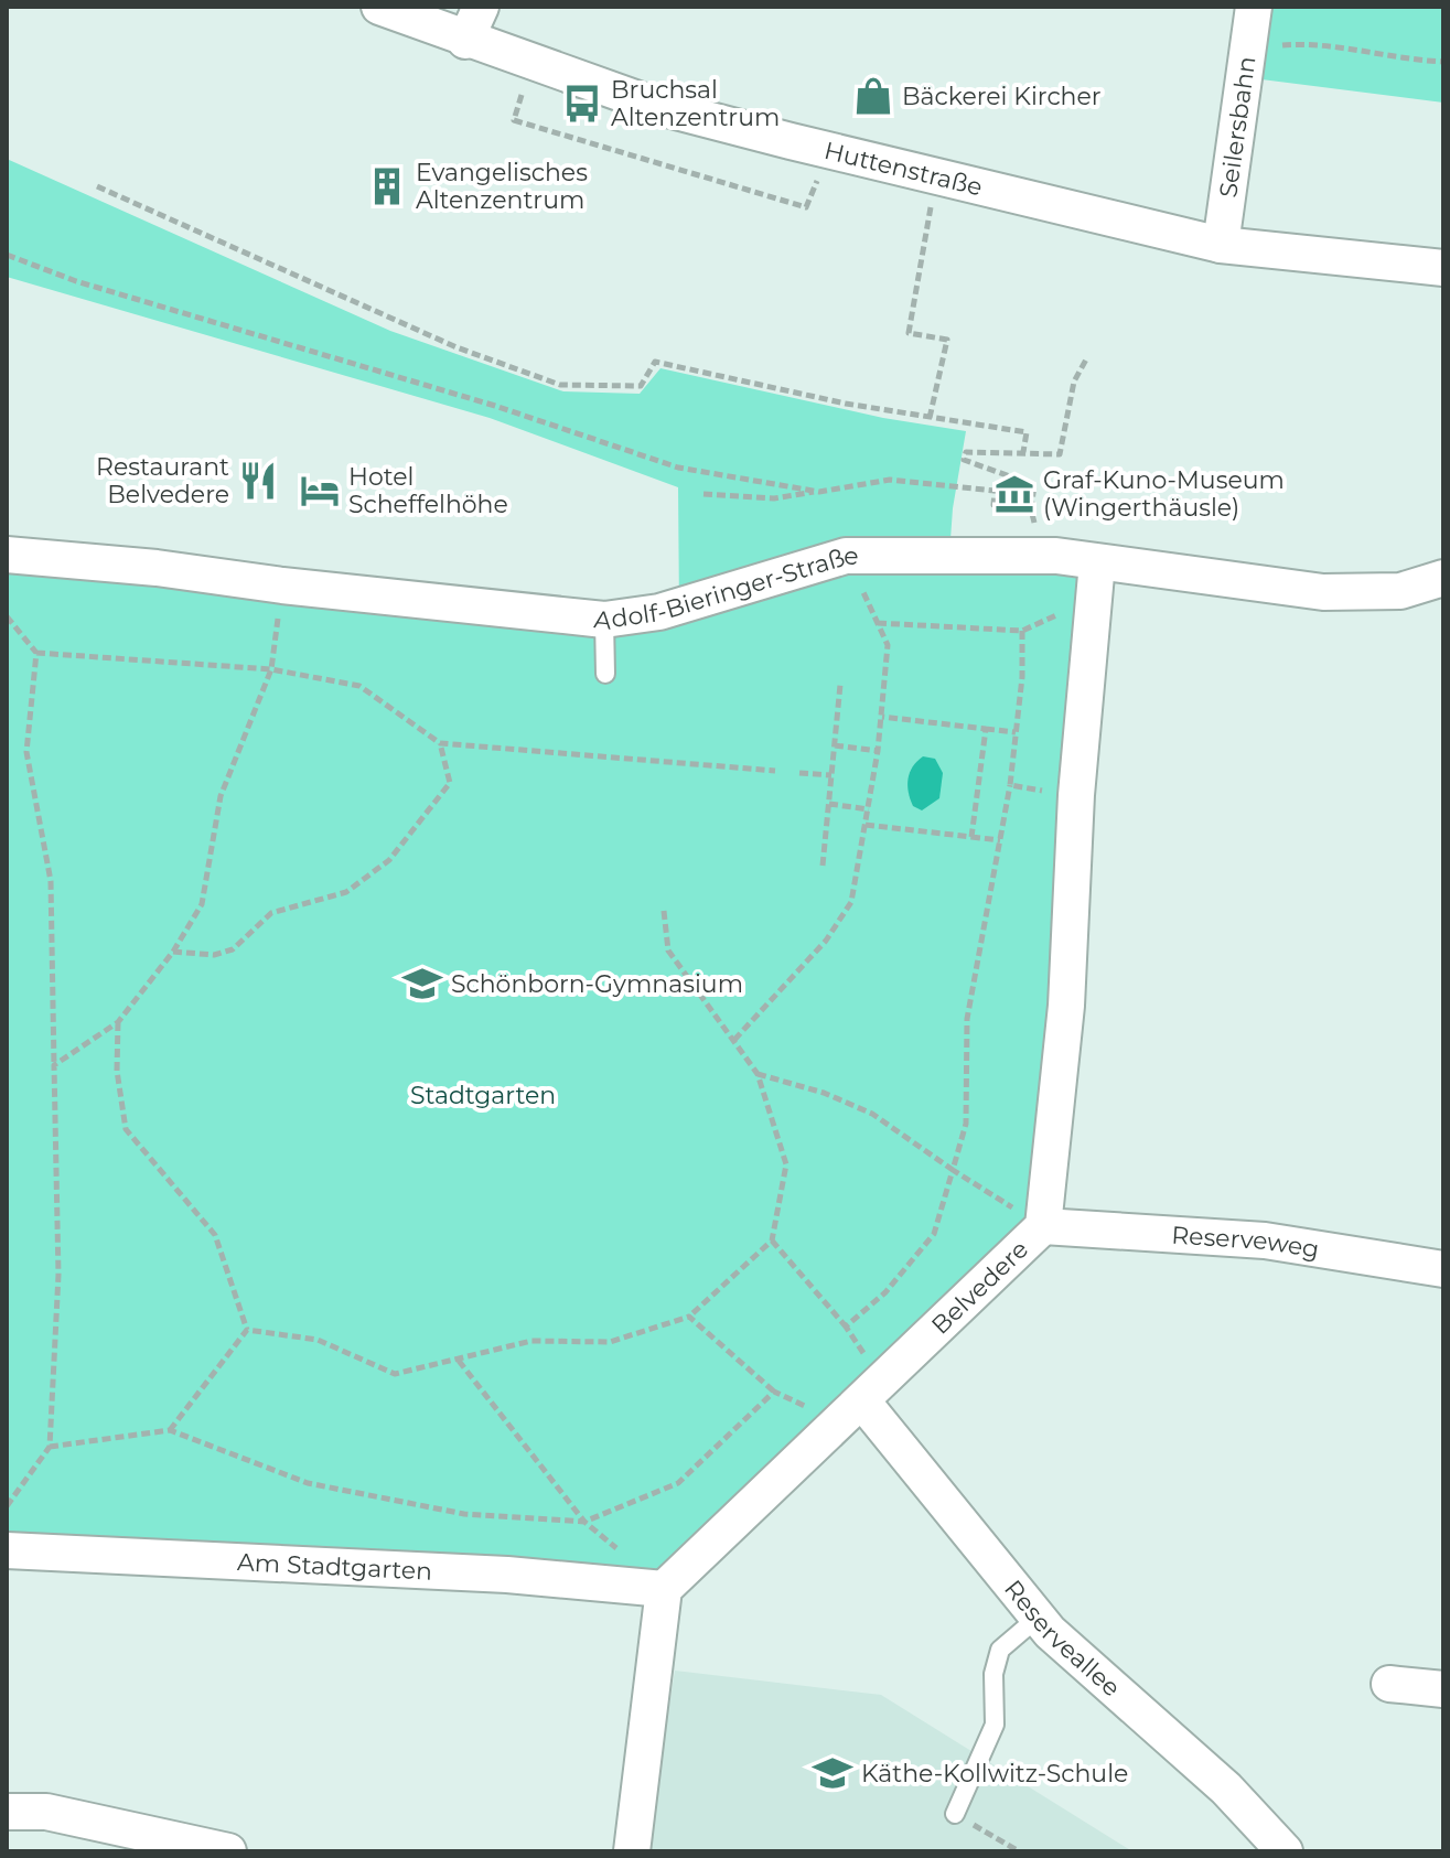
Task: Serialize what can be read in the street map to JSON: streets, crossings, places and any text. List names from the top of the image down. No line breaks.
{"streets":{"street":["Seilersbahn","Huttenstraße","Adolf-Bieringer-Straße","Reserveweg","Belvedere","Am Stadtgarten","Reserveallee"]},"crossings":[["Seilersbahn","Huttenstraße"],["Adolf-Bieringer-Straße","Belvedere"],["Reserveweg","Belvedere"],["Belvedere","Am Stadtgarten"],["Belvedere","Reserveallee"]],"parks":["Stadtgarten"],"places":{"shop":["Bäckerei Kircher"],"bus stop":["Bruchsal Altenzentrum"],"building":["Evangelisches Altenzentrum"],"restaurant":["Restaurant Belvedere"],"hotel":["Hotel Scheffelhöhe"],"museum":["Graf-Kuno-Museum (Wingerthäusle)"],"school or university":["Schönborn-Gymnasium","Käthe-Kollwitz-Schule"]}}
